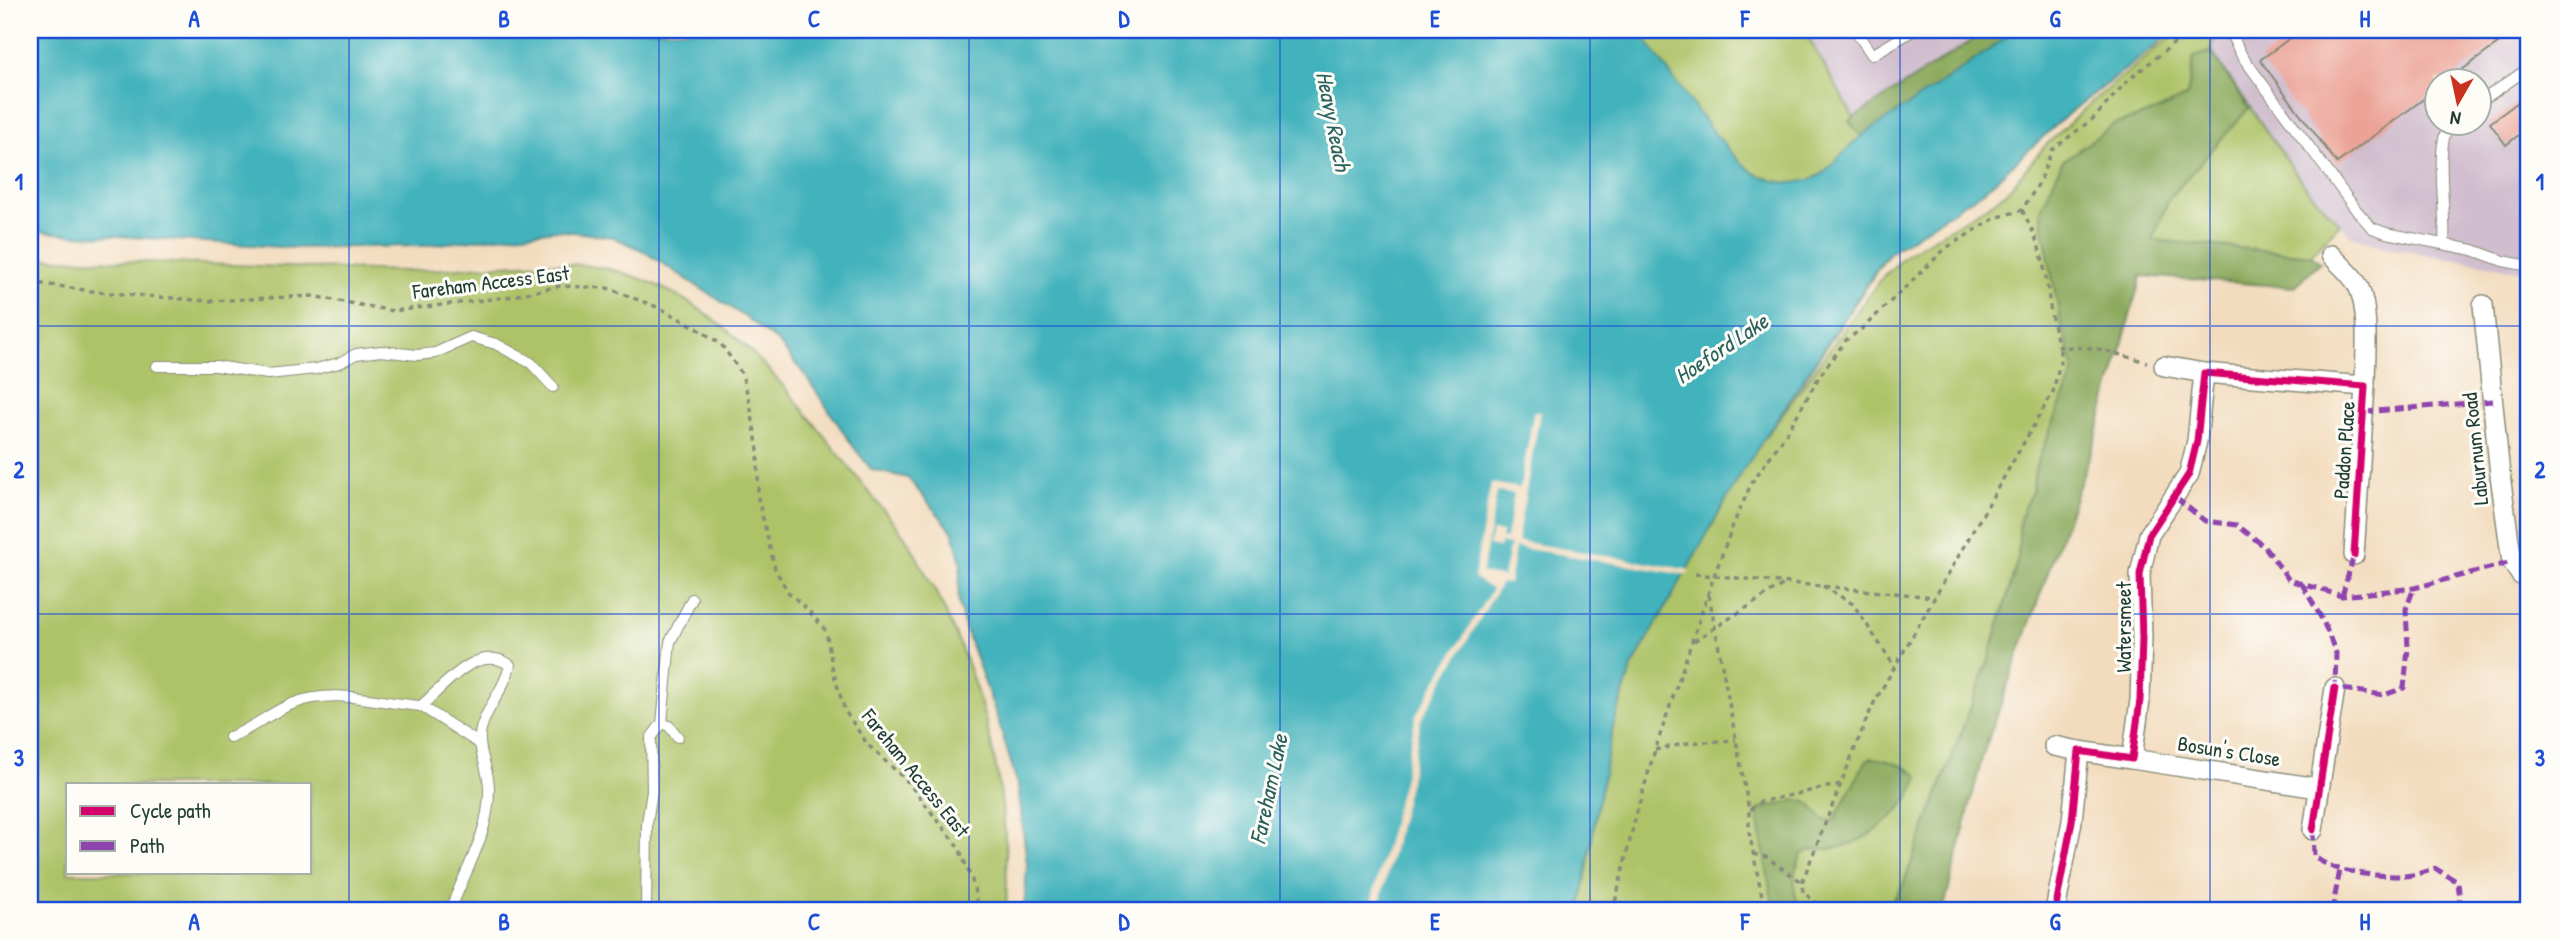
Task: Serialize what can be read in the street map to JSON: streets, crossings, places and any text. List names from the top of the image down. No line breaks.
{"streets":{"street":["Laburnum Road","Paddon Place","Watersmeet","Bosun's Close"],"path":["Fareham Access East"]},"crossings":[["Paddon Place","Watersmeet"],["Watersmeet","Bosun's Close"]],"water":["Heavy Reach","Hoeford Lake","Fareham Lake"],"legend":["Cycle path","Path"],"north":"bottom","grid":{"columns":["A","B","C","D","E","F","G","H"],"rows":["1","2","3"]}}
